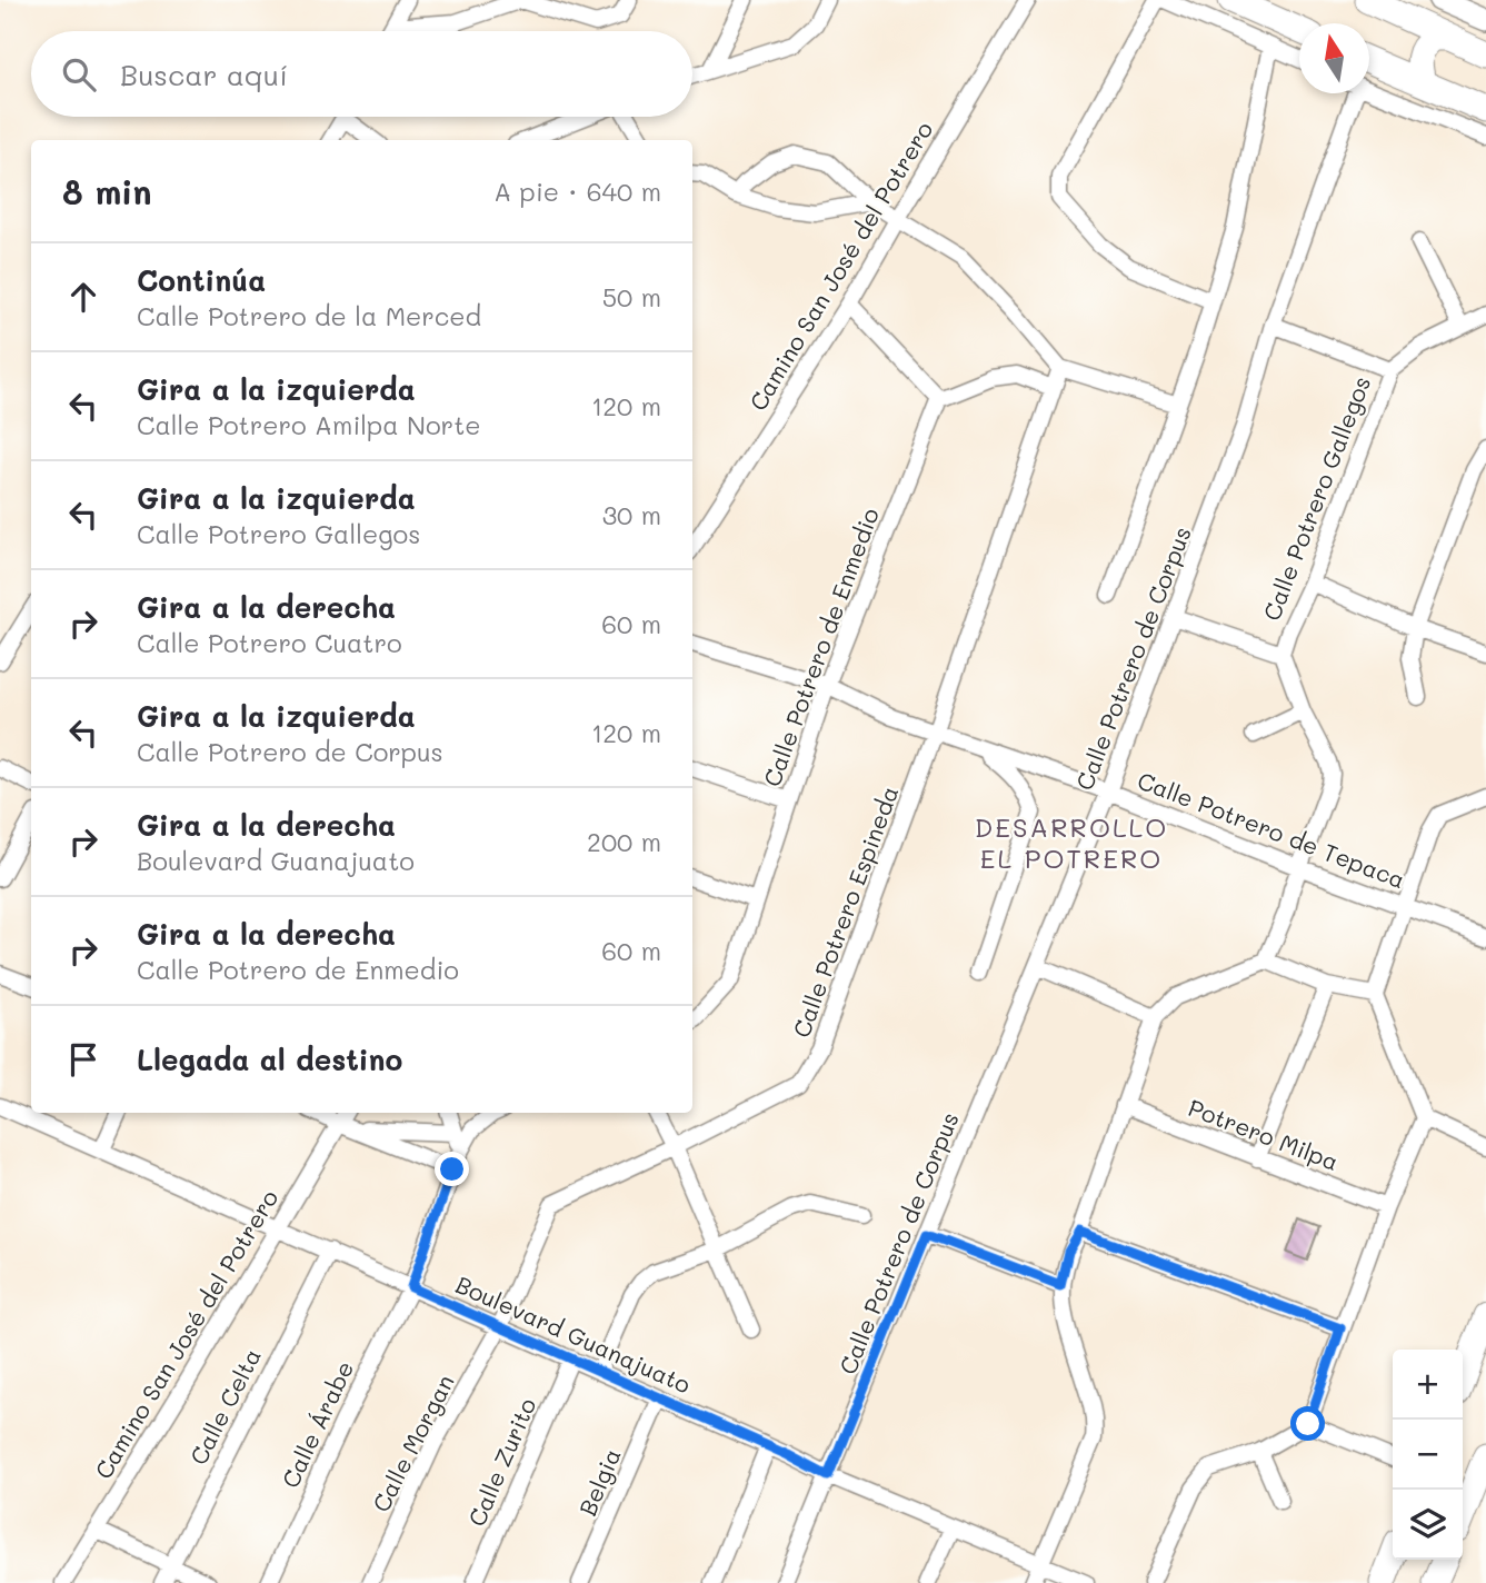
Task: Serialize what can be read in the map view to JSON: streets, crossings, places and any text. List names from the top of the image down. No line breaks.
{"streets":{"street":["Camino San José del Potrero","Calle Potrero Gallegos","Calle Potrero de Enmedio","Calle Potrero de Corpus","Calle Potrero de Tepaca","Calle Potrero Espineda","Potrero Milpa","Boulevard Guanajuato","Calle Celta","Calle Árabe","Calle Morgan","Calle Zurito","Belgia"]},"crossings":[["Camino San José del Potrero","Boulevard Guanajuato"],["Calle Potrero Gallegos","Calle Potrero de Tepaca"],["Calle Potrero de Enmedio","Calle Potrero de Tepaca"],["Calle Potrero de Corpus","Calle Potrero de Tepaca"],["Calle Potrero de Corpus","Boulevard Guanajuato"],["Calle Potrero de Tepaca","Calle Potrero Espineda"],["Calle Potrero Espineda","Boulevard Guanajuato"],["Calle Potrero Espineda","Calle Morgan"],["Boulevard Guanajuato","Calle Celta"],["Boulevard Guanajuato","Calle Árabe"],["Boulevard Guanajuato","Calle Morgan"],["Boulevard Guanajuato","Calle Zurito"],["Boulevard Guanajuato","Belgia"]],"districts":["DESARROLLO EL POTRERO"],"north":"top","page":{"search":"Buscar aquí","heading":["8 min","A pie · 640 m"],"list":[["Continúa","Calle Potrero de la Merced","50 m"],["Gira a la izquierda","Calle Potrero Amilpa Norte","120 m"],["Gira a la izquierda","Calle Potrero Gallegos","30 m"],["Gira a la derecha","Calle Potrero Cuatro","60 m"],["Gira a la izquierda","Calle Potrero de Corpus","120 m"],["Gira a la derecha","Boulevard Guanajuato","200 m"],["Gira a la derecha","Calle Potrero de Enmedio","60 m"],"Llegada al destino"],"map_buttons":["+","−"]}}
